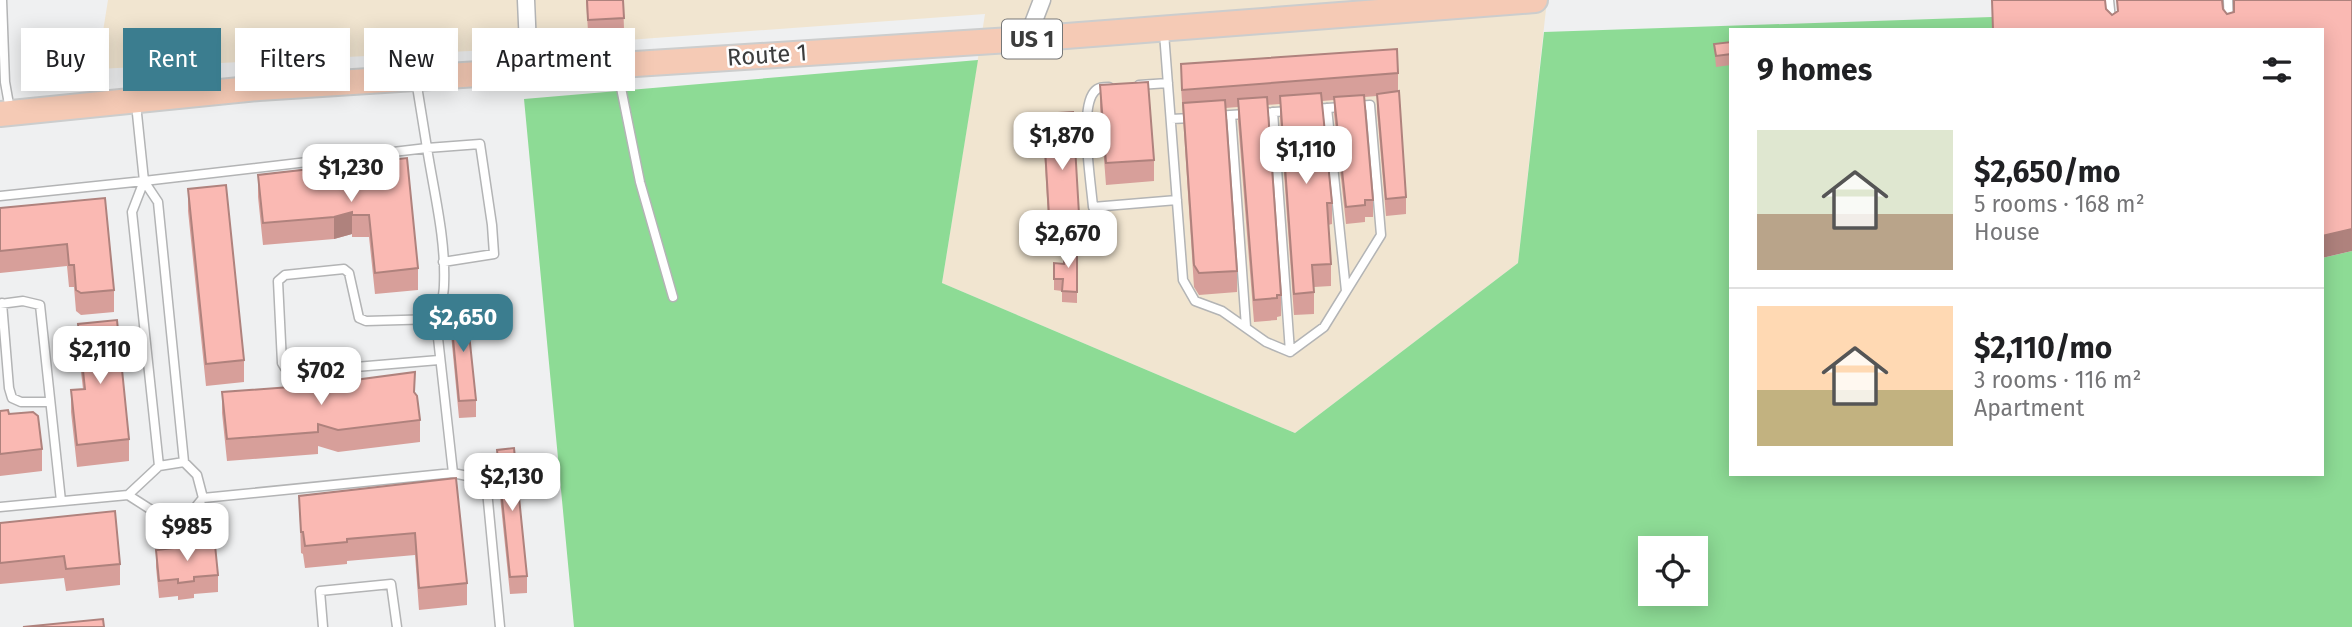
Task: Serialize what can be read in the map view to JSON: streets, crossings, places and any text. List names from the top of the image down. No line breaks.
{"streets":{"main road":["US 1","Route 1"]},"page":{"chip":["Buy","Rent","Filters","New","Apartment"],"heading":"9 homes","price":["$1,870","$1,110","$1,230","$2,670","$2,650","$2,110","$702","$2,130","$985"],"list":[{"name":"$2,650/mo","note":"5 rooms · 168 m² · House"},{"name":"$2,110/mo","note":"3 rooms · 116 m² · Apartment"}]}}
